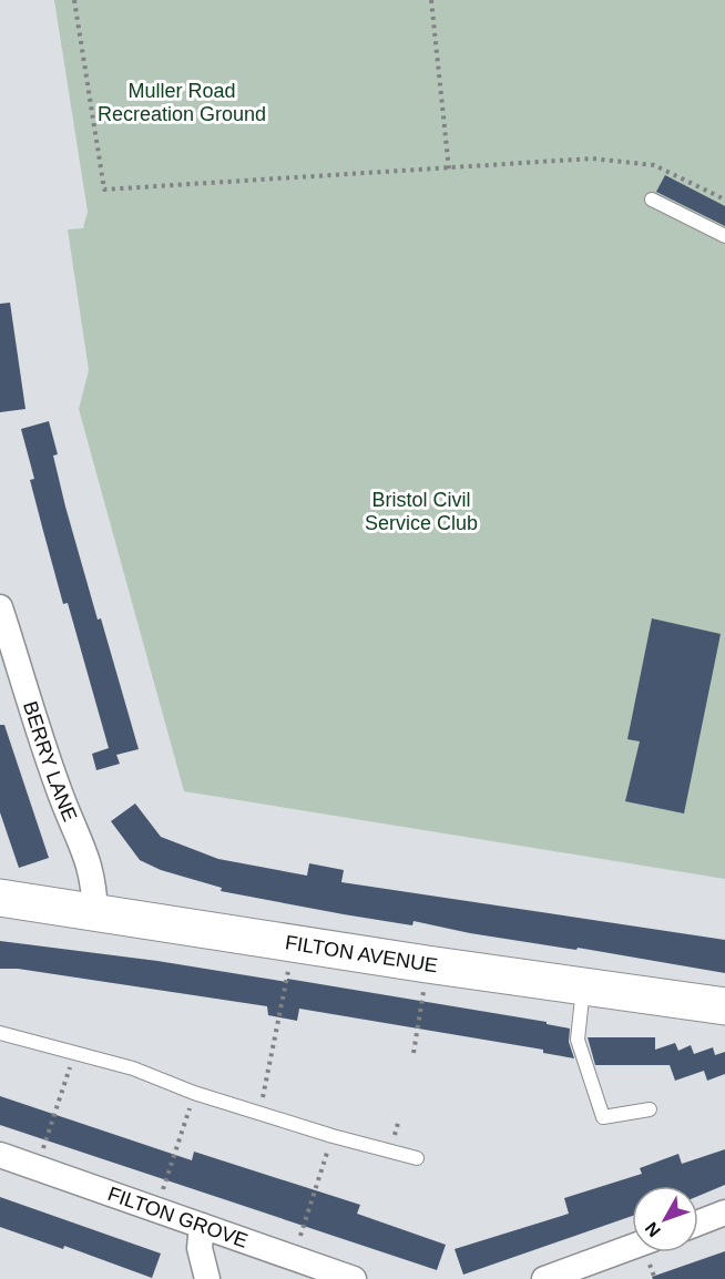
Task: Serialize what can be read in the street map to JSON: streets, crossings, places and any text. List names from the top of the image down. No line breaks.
{"streets":{"street":["BERRY LANE","FILTON AVENUE","FILTON GROVE"]},"crossings":[["BERRY LANE","FILTON AVENUE"]],"parks":["Muller Road Recreation Ground","Bristol Civil Service Club"],"north":"bottom left"}
